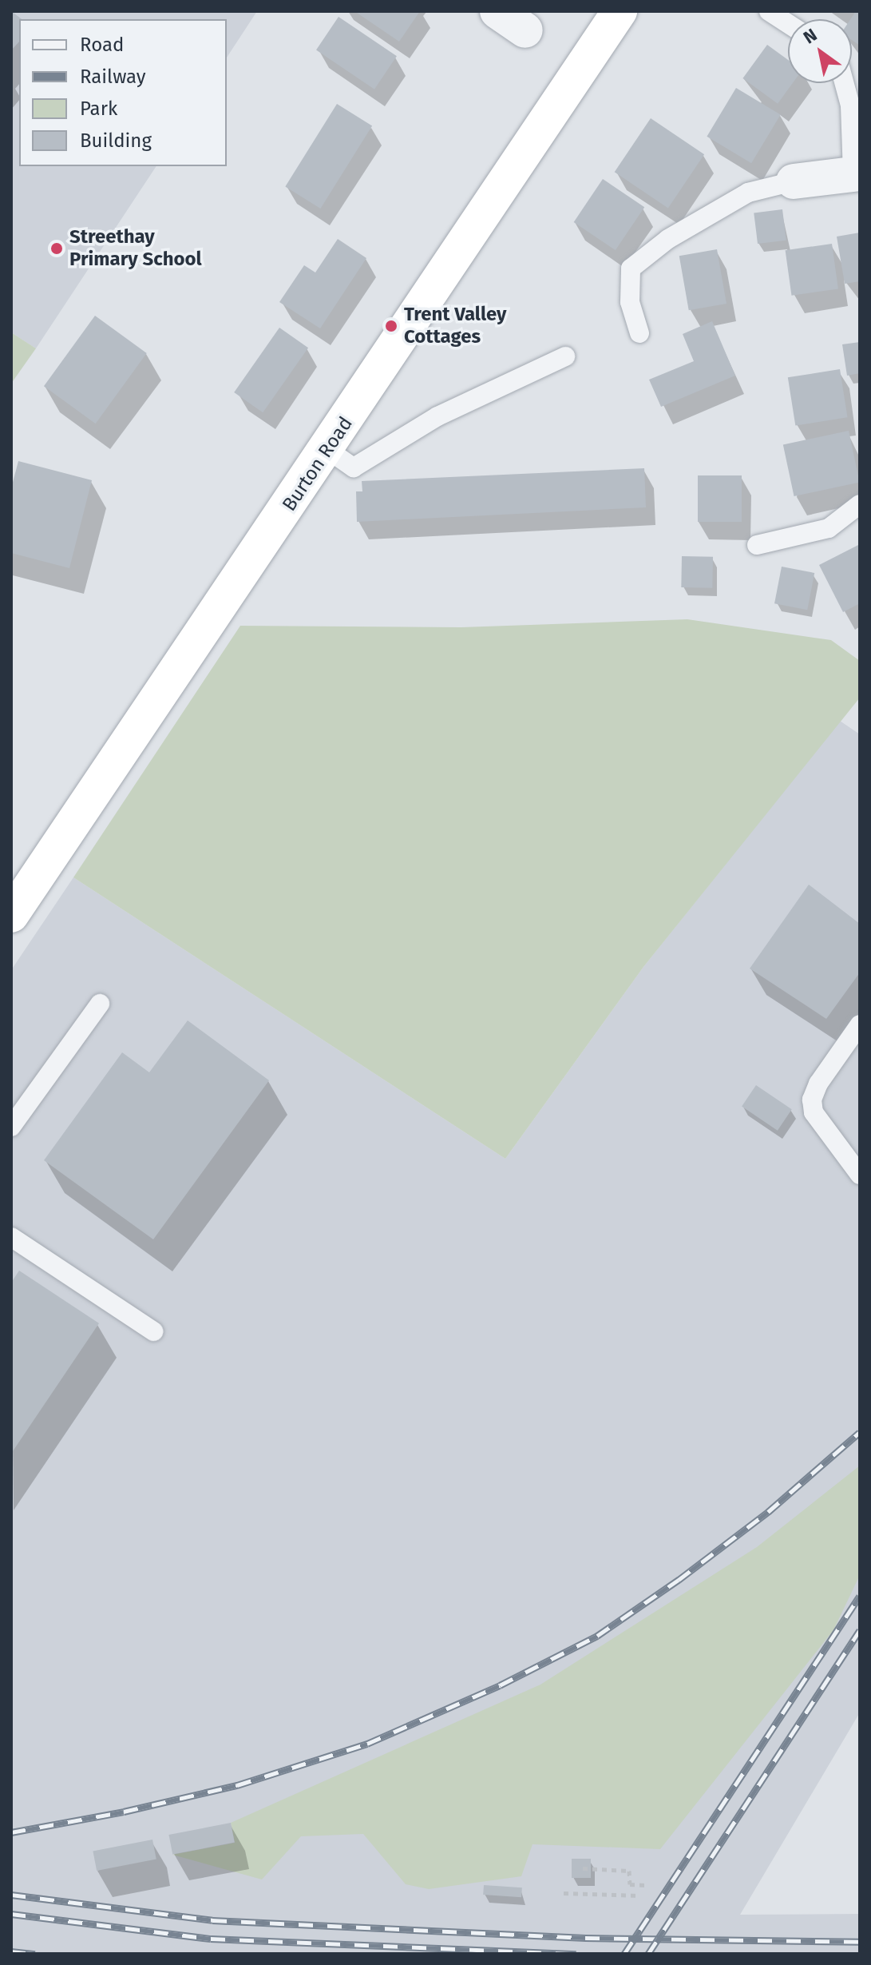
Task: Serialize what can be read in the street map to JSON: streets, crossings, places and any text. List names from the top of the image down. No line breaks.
{"streets":{"highway":["Burton Road"]},"places":["Streethay Primary School","Trent Valley Cottages"],"legend":["Road","Railway","Park","Building"],"north":"top left"}
